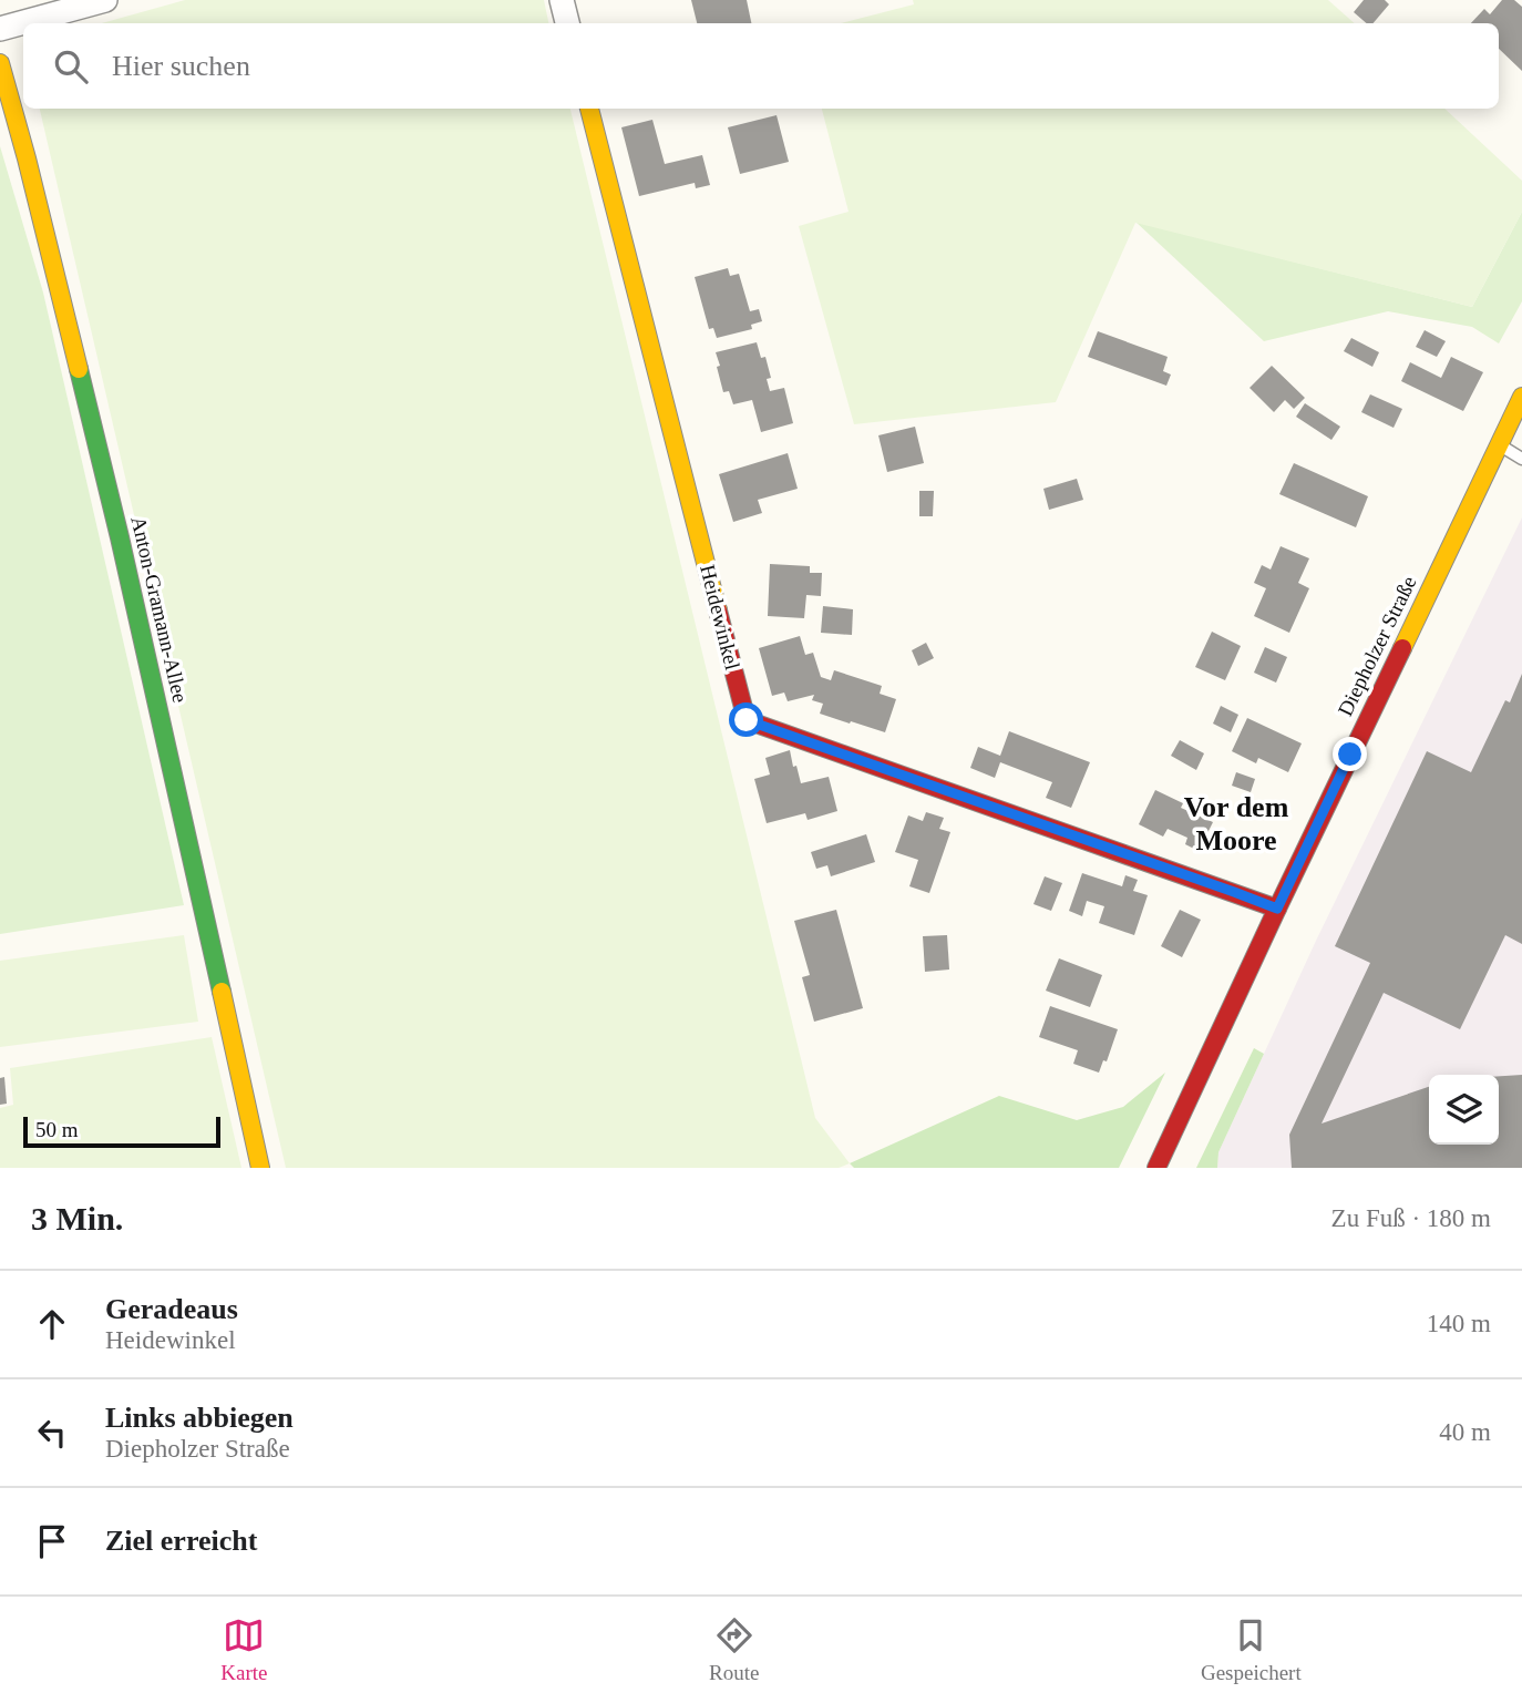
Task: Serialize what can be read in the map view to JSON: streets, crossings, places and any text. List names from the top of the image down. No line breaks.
{"streets":{"street":["Anton-Gramann-Allee","Heidewinkel","Diepholzer Straße"]},"crossings":[["Heidewinkel","Diepholzer Straße"]],"districts":["Vor dem Moore"],"scale_bar":"50 m","page":{"search":"Hier suchen","scale":"50 m","heading":["3 Min.","Zu Fuß · 180 m"],"list":[["Geradeaus","Heidewinkel","140 m"],["Links abbiegen","Diepholzer Straße","40 m"],"Ziel erreicht"],"nav":["Karte","Route","Gespeichert"]}}
